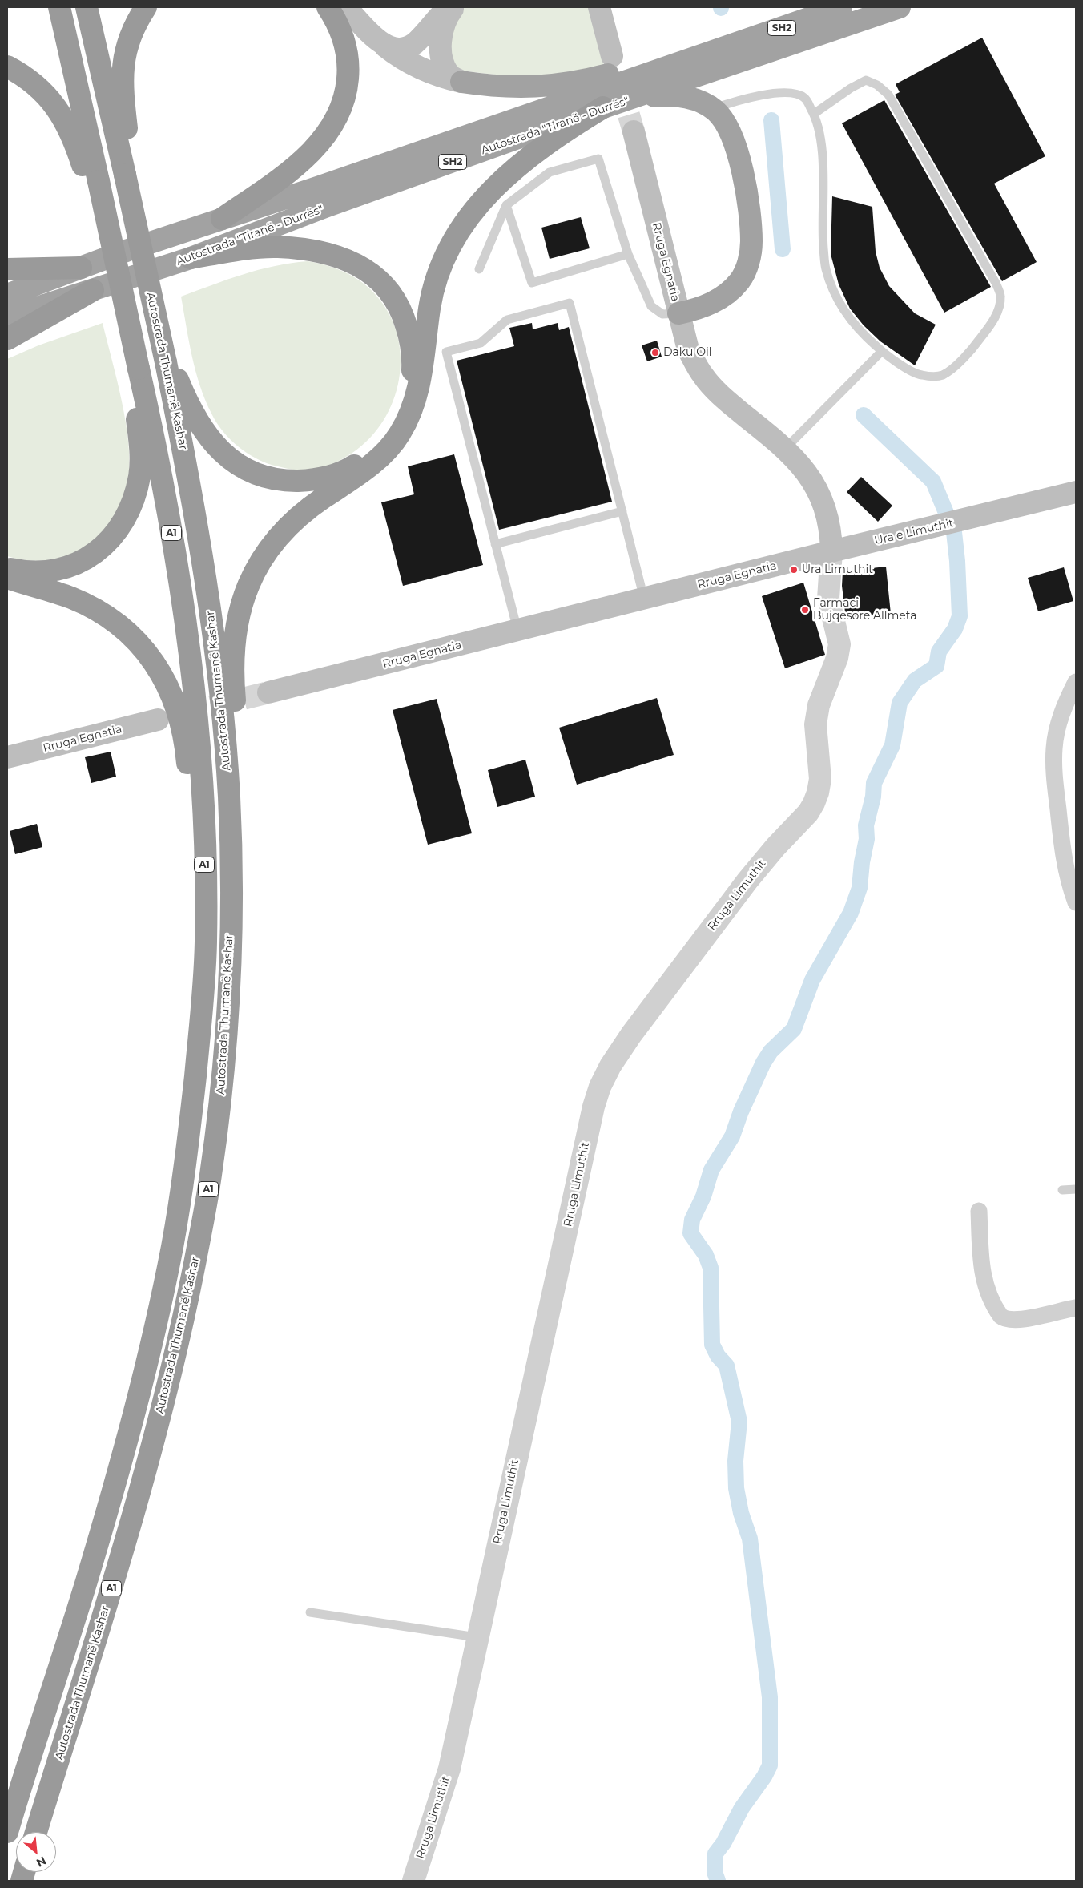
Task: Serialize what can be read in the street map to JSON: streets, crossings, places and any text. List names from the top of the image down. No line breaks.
{"streets":{"highway":["SH2","Autostrada \"Tiranë - Durrës\"","Autostrada Thumanë Kashar","A1"],"main road":["Rruga Egnatia","Ura e Limuthit"],"street":["Rruga Limuthit"]},"crossings":[["Rruga Egnatia","Ura e Limuthit"],["Rruga Egnatia","Rruga Limuthit"],["Ura e Limuthit","Rruga Limuthit"]],"places":["Daku Oil","Ura Limuthit","Farmaci Bujqesore Allmeta"],"north":"bottom right"}
